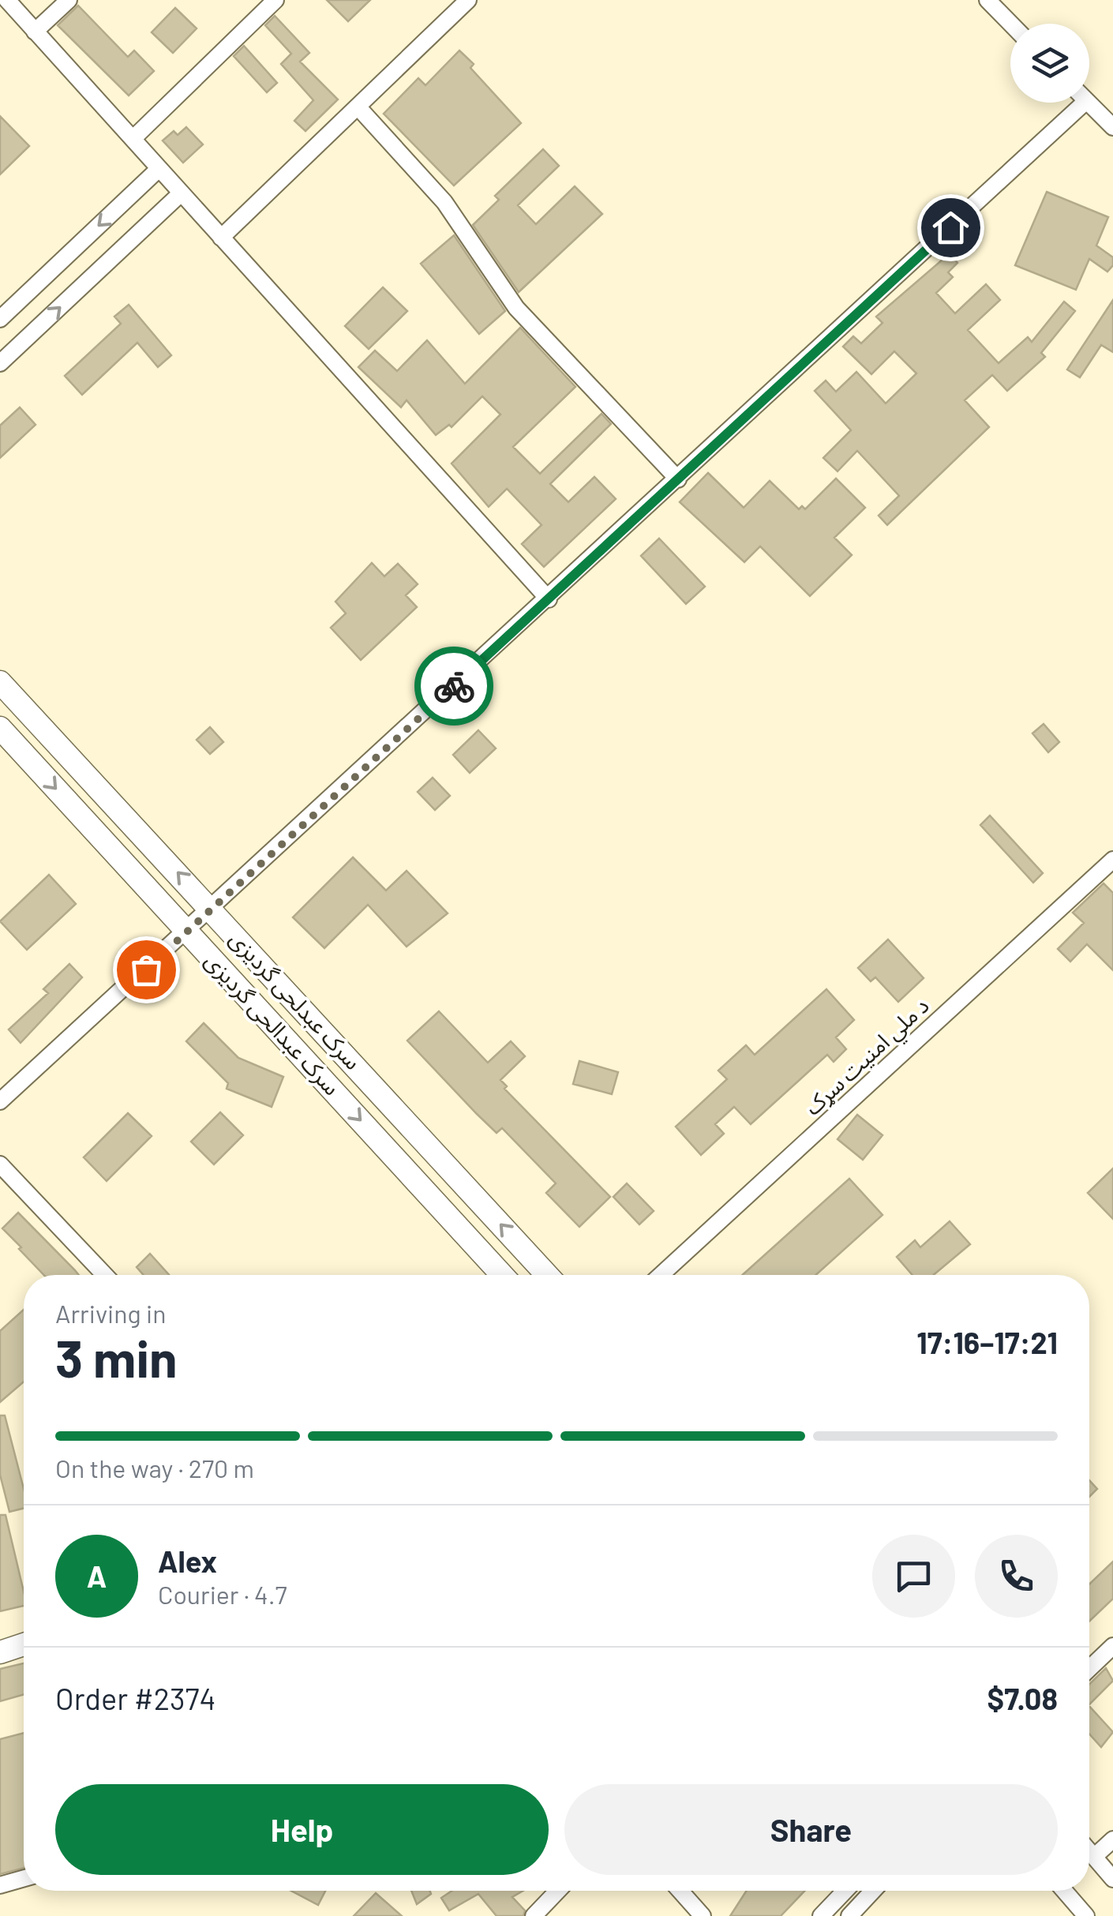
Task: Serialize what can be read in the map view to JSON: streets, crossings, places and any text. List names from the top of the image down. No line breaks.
{"streets":{"main road":["سرک عبدلحی گردیزی","سرک عبدالحی گردیزی"],"street":["د ملي امنیت سړک"]},"one_way":["سرک عبدلحی گردیزی","سرک عبدالحی گردیزی"],"page":{"heading":["3 min","Arriving in","17:16–17:21"],"panel":["Alex","Courier · 4.7","Order #2374","$7.08"],"bar":"On the way · 270 m","round":"A","buttons":["Help","Share"]}}
